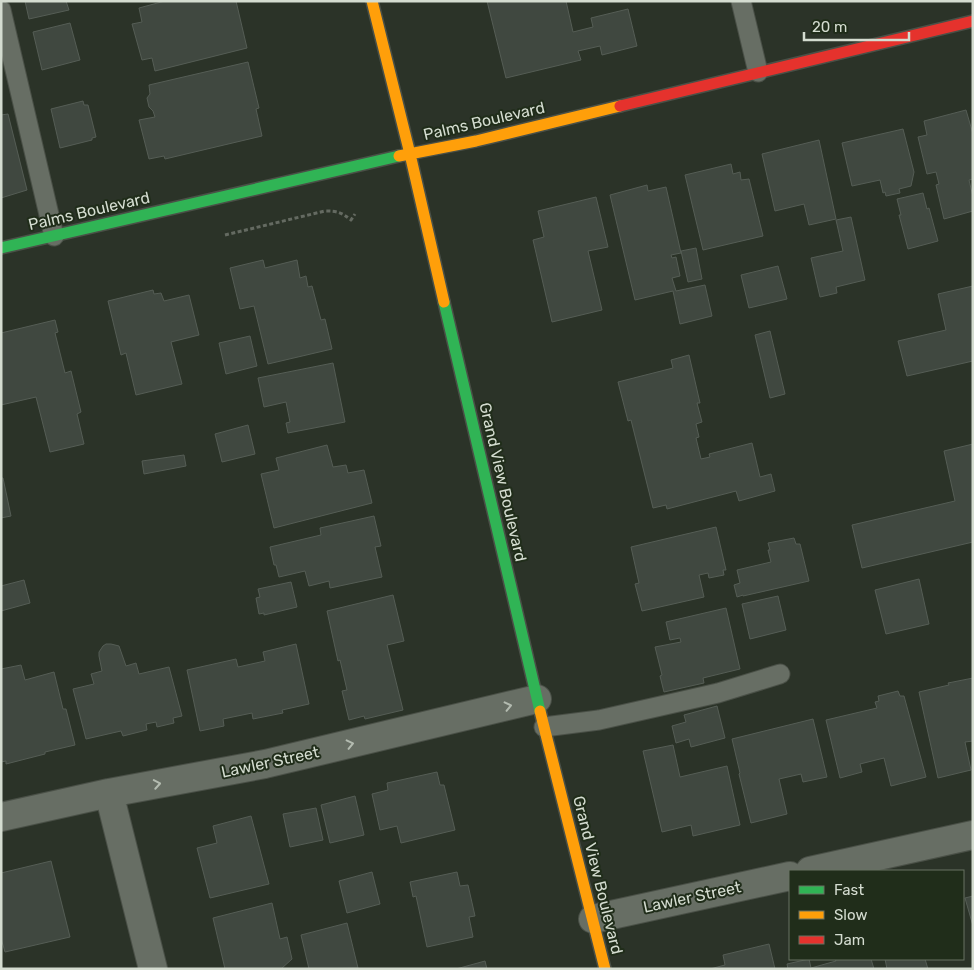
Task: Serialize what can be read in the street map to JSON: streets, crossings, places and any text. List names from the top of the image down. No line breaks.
{"streets":{"street":["Palms Boulevard","Grand View Boulevard","Lawler Street"]},"crossings":[["Palms Boulevard","Grand View Boulevard"],["Grand View Boulevard","Lawler Street"]],"one_way":["Lawler Street"],"legend":["Fast","Slow","Jam"],"scale_bar":"20 m"}
